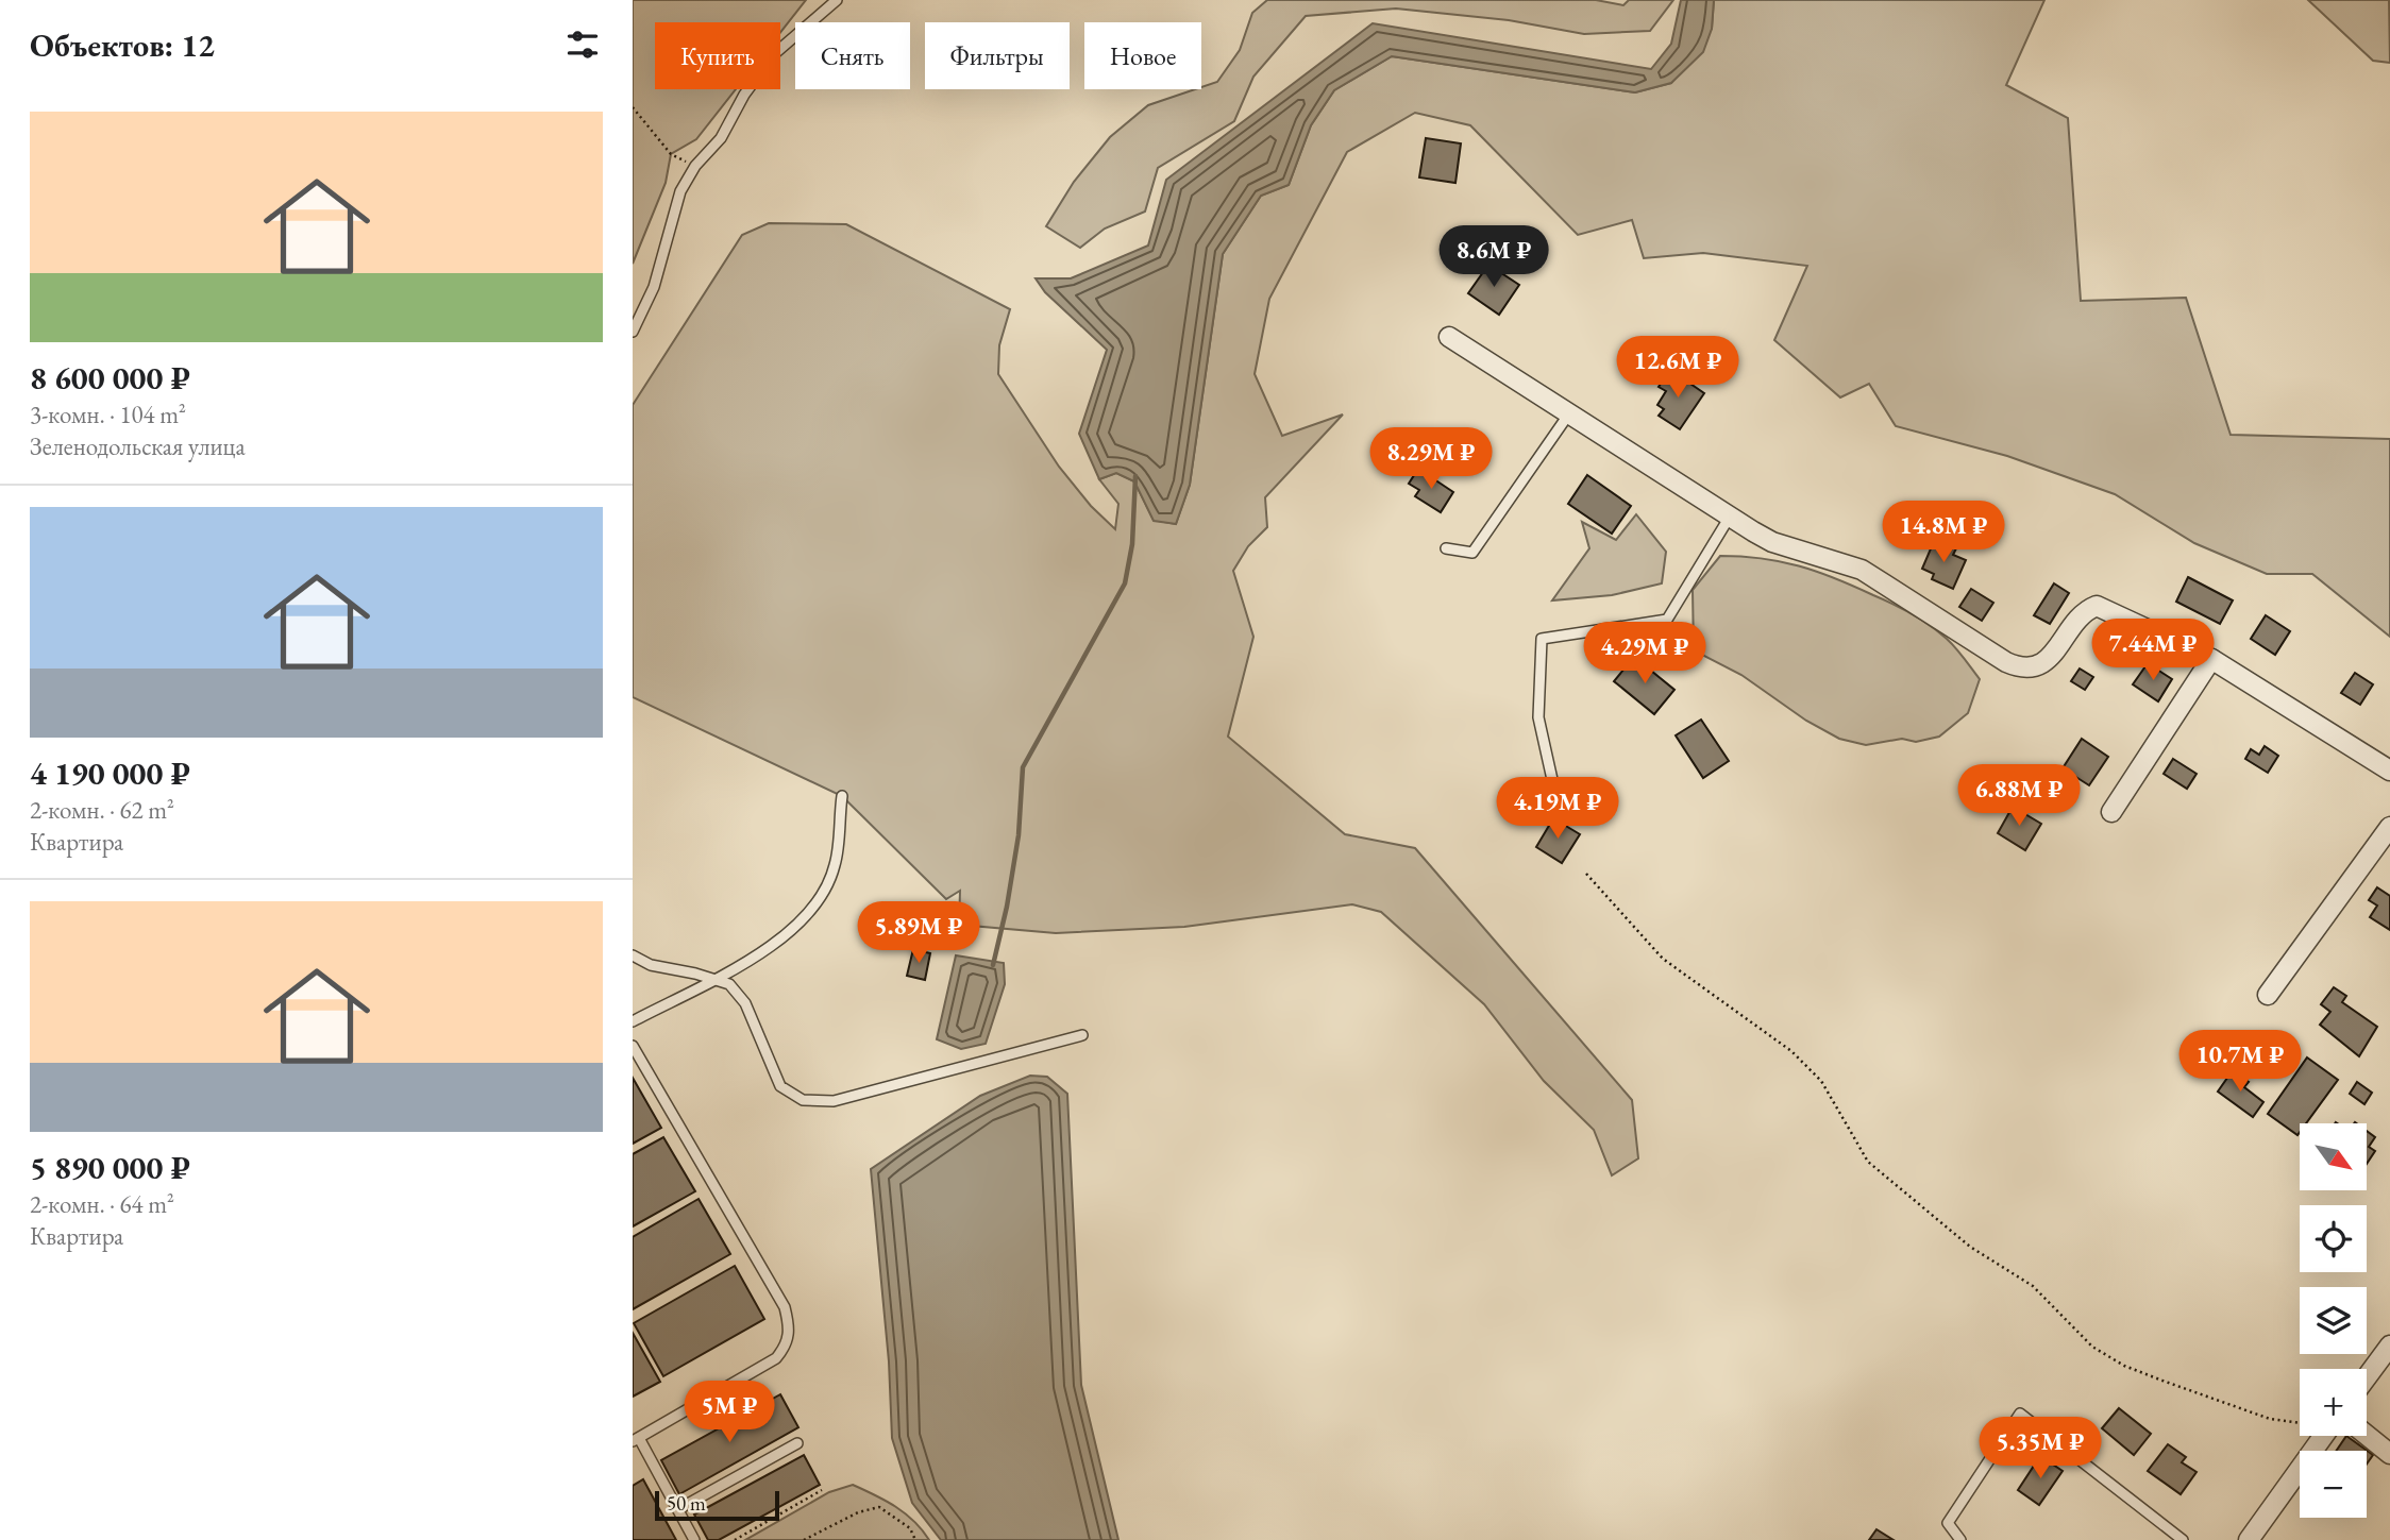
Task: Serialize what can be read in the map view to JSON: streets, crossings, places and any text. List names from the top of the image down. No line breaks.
{"scale_bar":"50 m","north":"bottom right","page":{"heading":"Объектов: 12","chip":["Купить","Снять","Фильтры","Новое"],"list":[{"name":"8 600 000 ₽","note":"3-комн. · 104 m² · Зеленодольская улица"},{"name":"4 190 000 ₽","note":"2-комн. · 62 m² · Квартира"},{"name":"5 890 000 ₽","note":"2-комн. · 64 m² · Квартира"}],"price":["8.6M ₽","12.6M ₽","8.29M ₽","14.8M ₽","7.44M ₽","4.29M ₽","6.88M ₽","4.19M ₽","5.89M ₽","10.7M ₽","5M ₽","5.35M ₽"],"map_buttons":["+","−"],"scale":"50 m"}}
